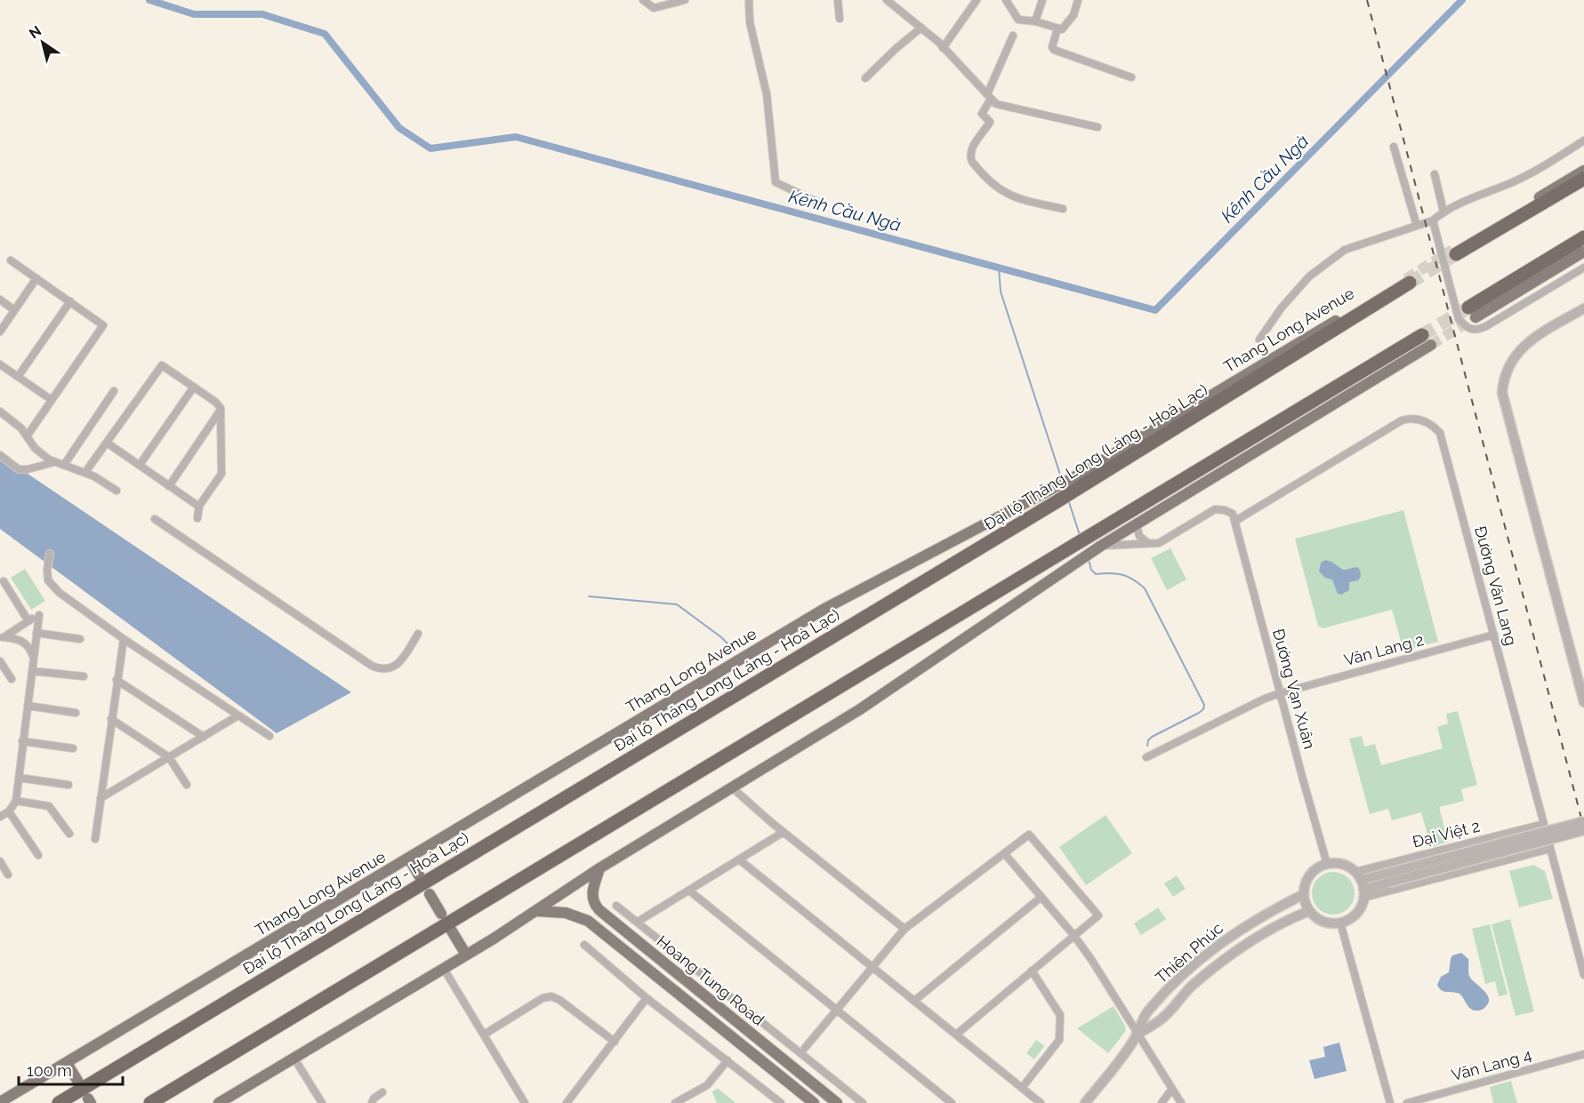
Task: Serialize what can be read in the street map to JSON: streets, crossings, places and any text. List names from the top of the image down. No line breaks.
{"streets":{"highway":["Đại lộ Thăng Long (Láng - Hoà Lạc)"],"main road":["Thang Long Avenue","Hoang Tung Road"],"street":["Đường Văn Lang","Văn Lang 2","Đường Vạn Xuân","Đại Việt 2","Thiên Phúc","Văn Lang 4"]},"crossings":[["Thang Long Avenue","Đại lộ Thăng Long (Láng - Hoà Lạc)"],["Đường Văn Lang","Văn Lang 2"],["Đường Văn Lang","Đường Vạn Xuân"],["Đường Văn Lang","Đại Việt 2"],["Văn Lang 2","Đường Vạn Xuân"],["Đường Vạn Xuân","Đại Việt 2"],["Đường Vạn Xuân","Thiên Phúc"],["Đại Việt 2","Thiên Phúc"]],"water":["Kênh Cầu Ngà"],"scale_bar":"100 m","north":"top left"}
